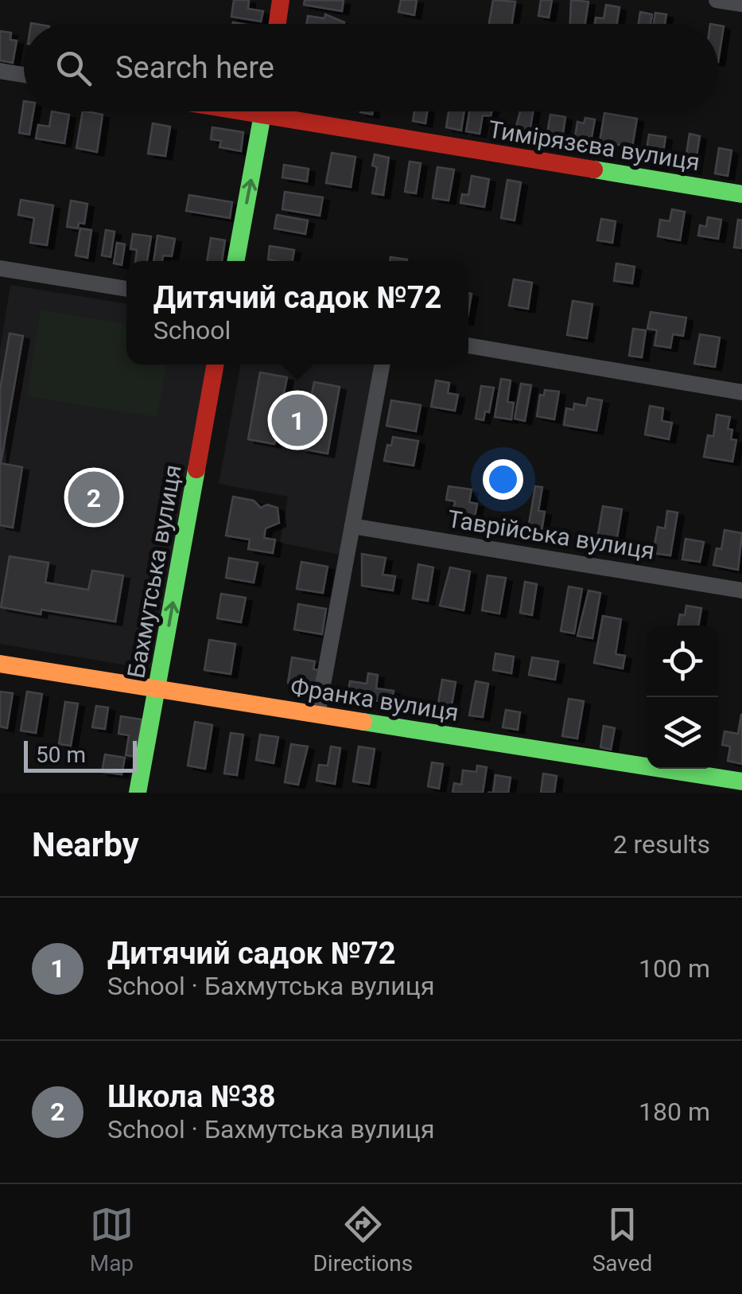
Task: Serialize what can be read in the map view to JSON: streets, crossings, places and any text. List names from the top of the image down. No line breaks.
{"streets":{"street":["Тимірязєва вулиця","Таврійська вулиця","Бахмутська вулиця","Франка вулиця"]},"crossings":[["Бахмутська вулиця","Франка вулиця"]],"one_way":["Бахмутська вулиця"],"scale_bar":"50 m","page":{"search":"Search here","popup":["Дитячий садок №72","School"],"pins":["1","2"],"scale":"50 m","heading":["Nearby","2 results"],"list":[{"mark":"1","name":"Дитячий садок №72","note":"School · Бахмутська вулиця","value":"100 m"},{"mark":"2","name":"Школа №38","note":"School · Бахмутська вулиця","value":"180 m"}],"nav":["Map","Directions","Saved"]}}
